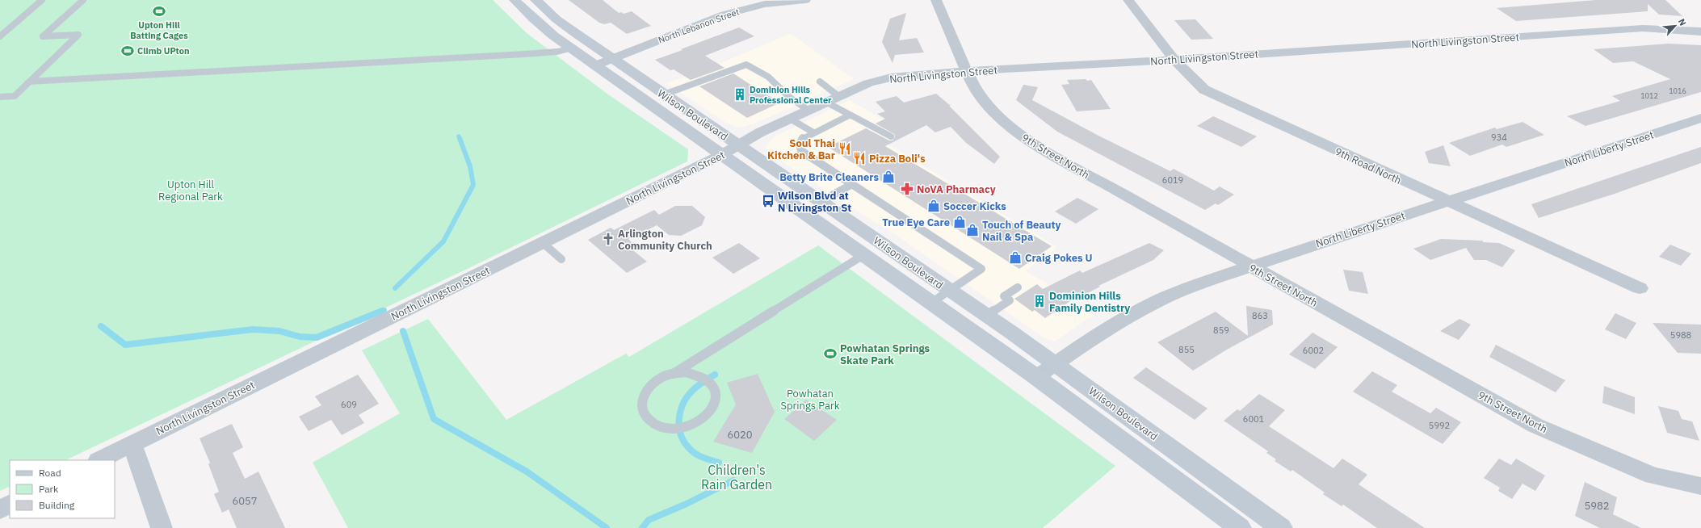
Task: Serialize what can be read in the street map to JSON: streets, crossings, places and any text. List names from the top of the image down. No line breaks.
{"streets":{"main road":["Wilson Boulevard"],"street":["North Lebanon Street","North Livingston Street","North Liberty Street","9th Street North","9th Road North"]},"crossings":[["North Lebanon Street","Wilson Boulevard"],["North Livingston Street","Wilson Boulevard"],["North Livingston Street","9th Street North"],["North Livingston Street","9th Road North"],["Wilson Boulevard","North Liberty Street"],["North Liberty Street","9th Street North"],["North Liberty Street","9th Road North"]],"parks":["Upton Hill Regional Park","Powhatan Springs Park","Children's Rain Garden"],"places":{"sports":["Upton Hill Batting Cages","Climb UPton","Powhatan Springs Skate Park"],"building":["Dominion Hills Professional Center","Dominion Hills Family Dentistry"],"restaurant":["Soul Thai Kitchen & Bar","Pizza Boli's"],"shop":["Betty Brite Cleaners","Soccer Kicks","True Eye Care","Touch of Beauty Nail & Spa","Craig Pokes U"],"pharmacy":["NoVA Pharmacy"],"bus stop":["Wilson Blvd at N Livingston St"],"church":["Arlington Community Church"]},"house_numbers":["1016","1012","934","6019","863","859","5988","855","6002","609","6001","5992","6020","6057","5982"],"legend":["Road","Park","Building"],"north":"top right"}
